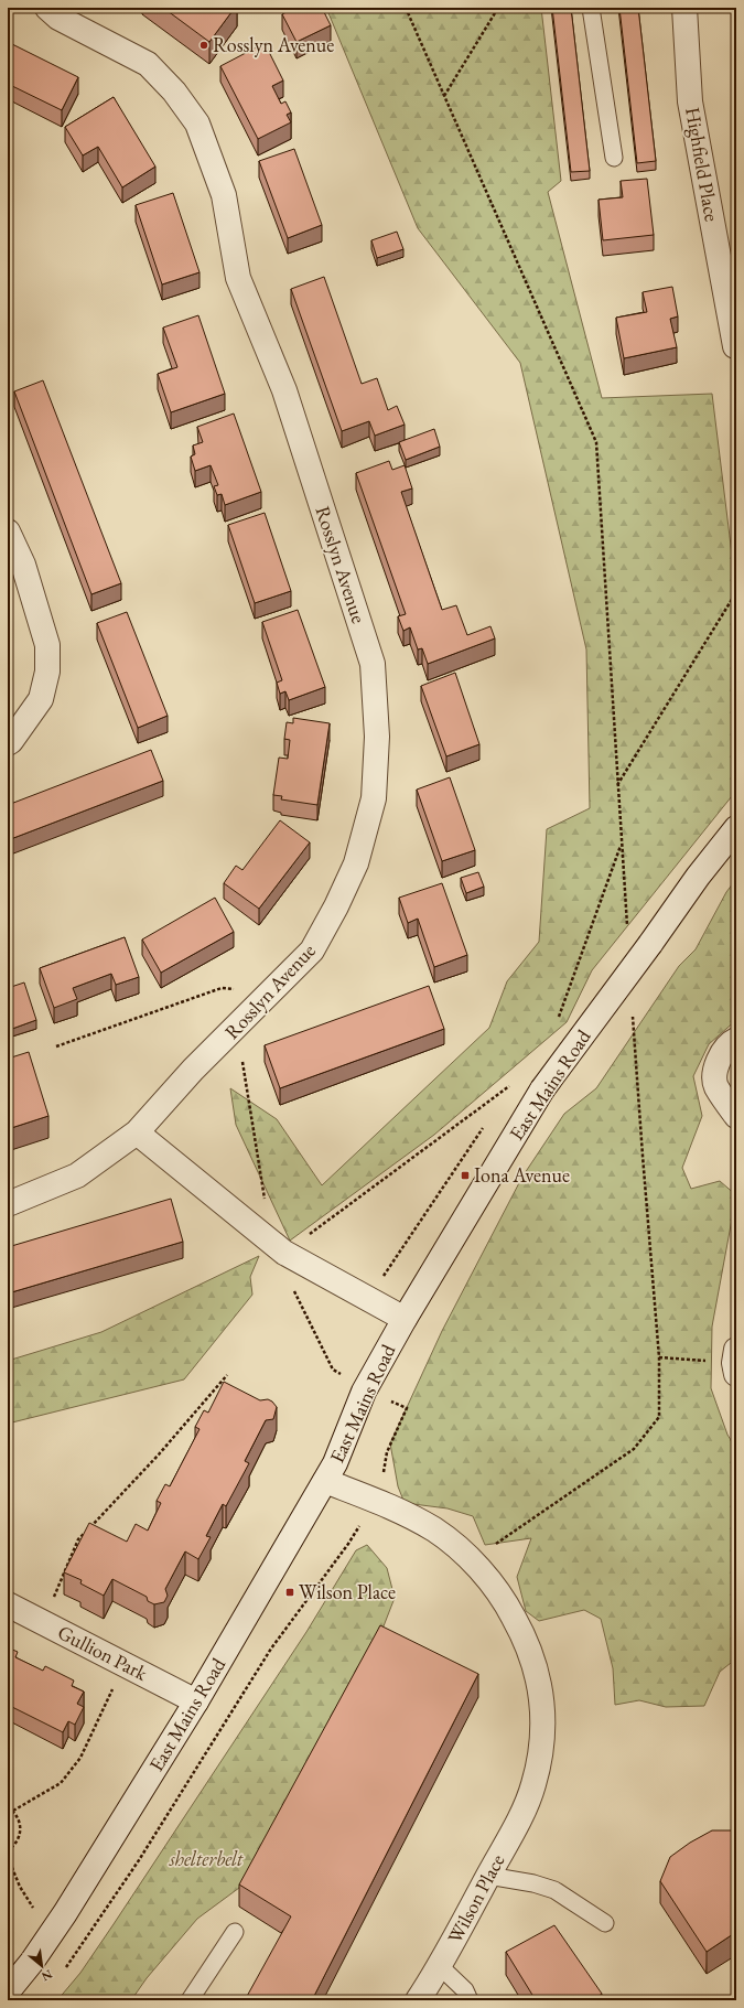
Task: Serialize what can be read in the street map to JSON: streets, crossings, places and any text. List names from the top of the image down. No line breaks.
{"streets":{"street":["Highfield Place","Rosslyn Avenue","East Mains Road","Gullion Park","Wilson Place"]},"crossings":[["East Mains Road","Gullion Park"],["East Mains Road","Wilson Place"]],"parks":["shelterbelt"],"places":{"other":["Rosslyn Avenue"],"transit":["Iona Avenue","Wilson Place"]},"north":"bottom right"}
